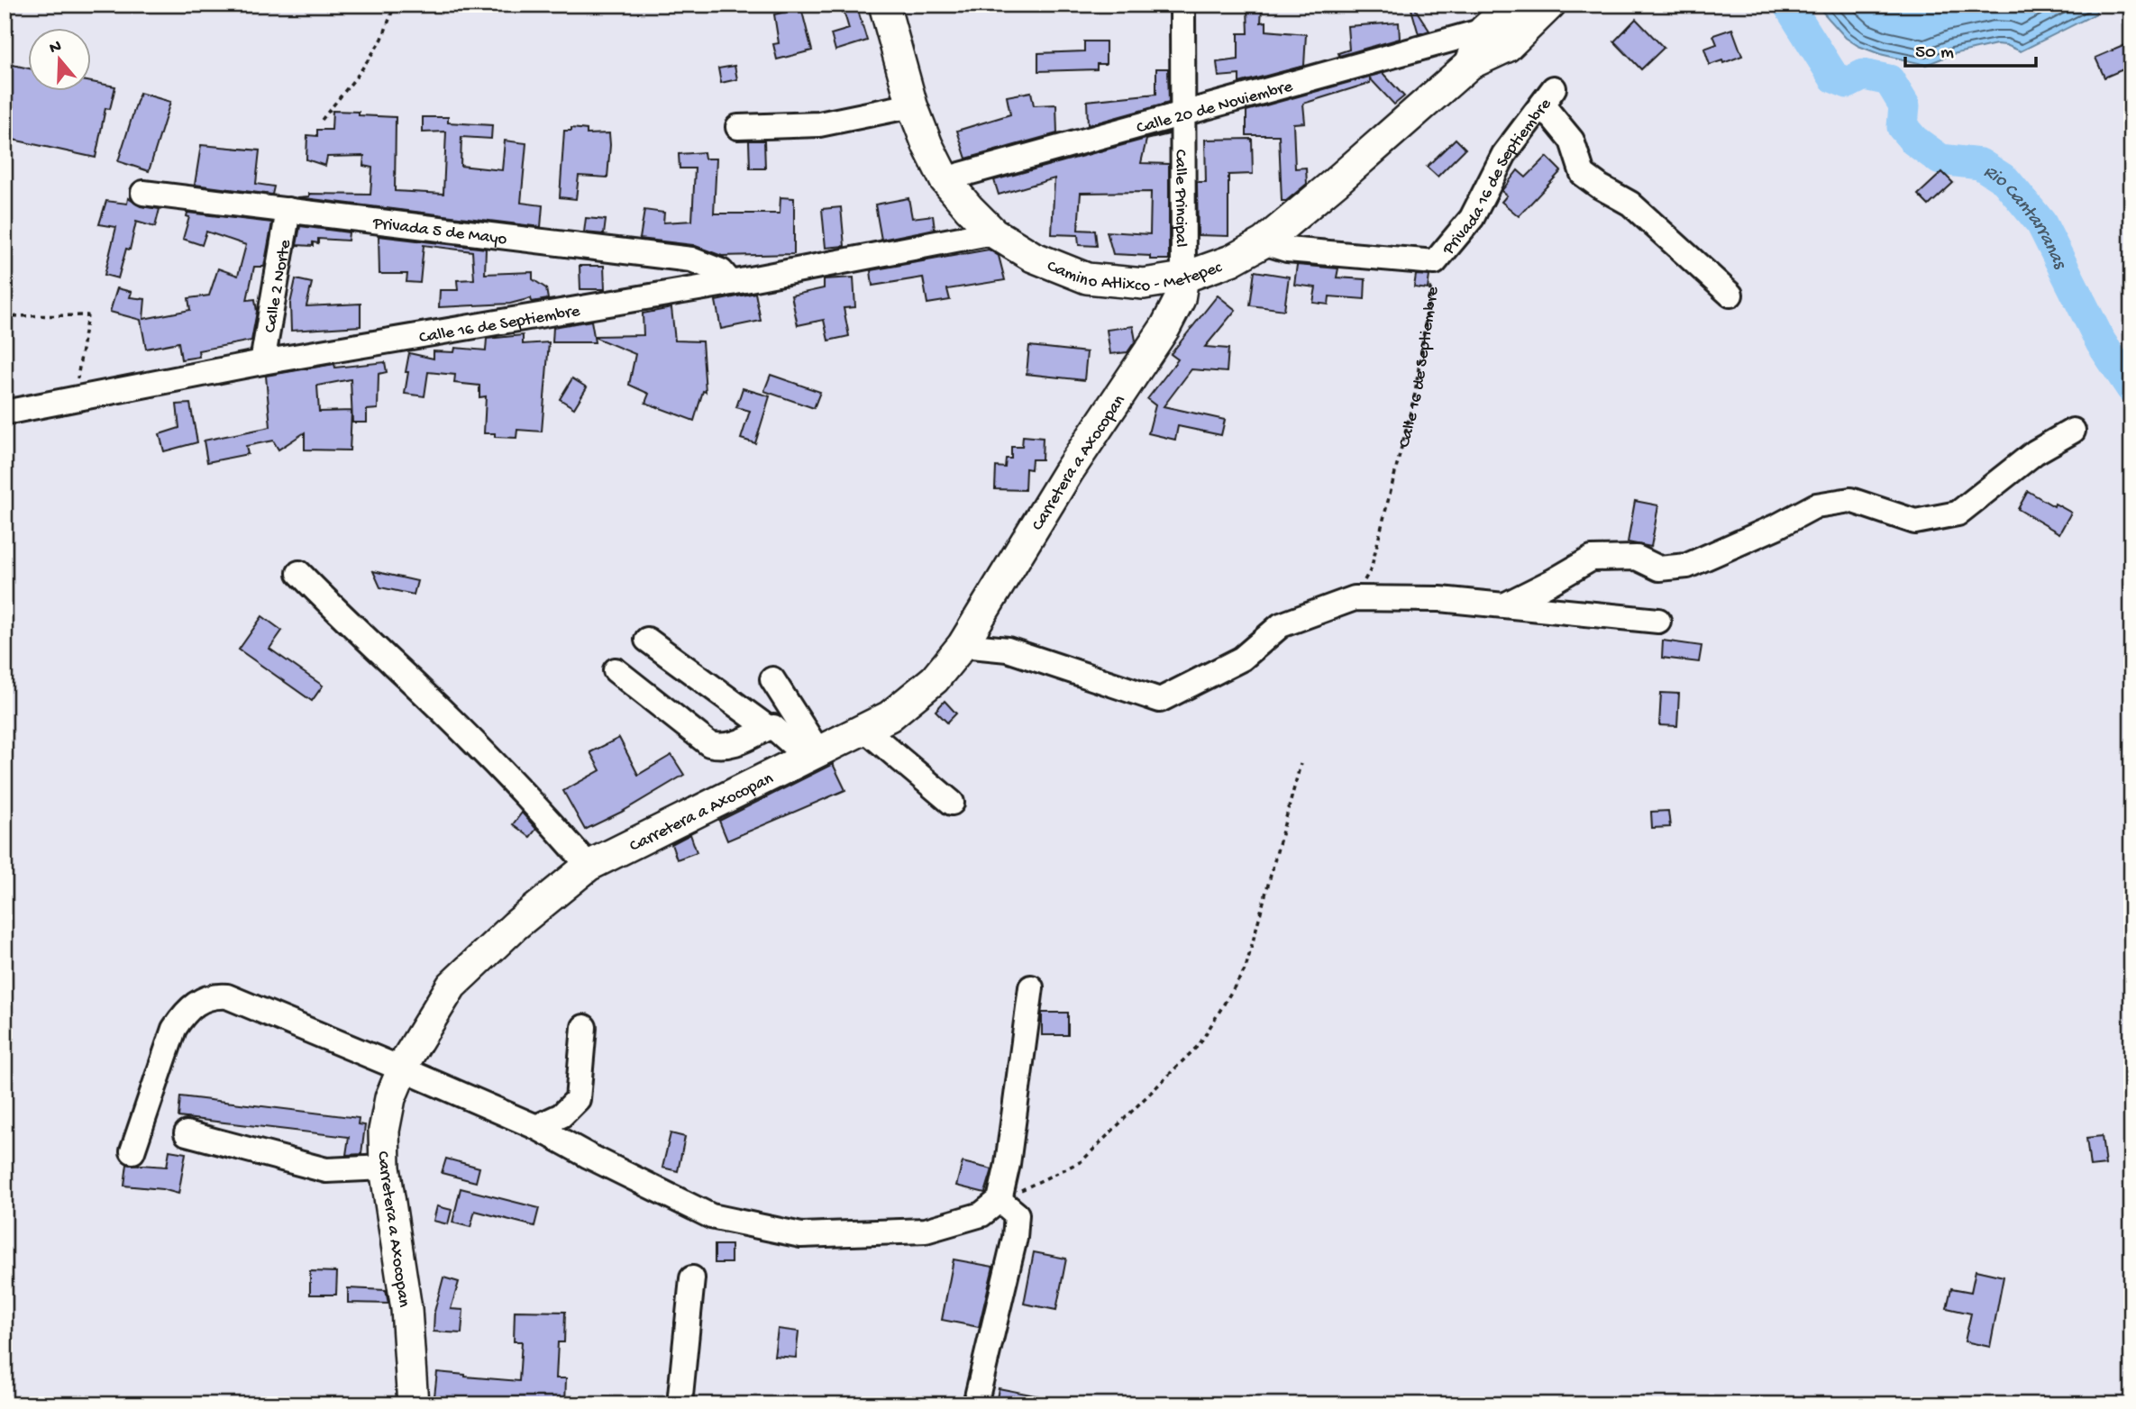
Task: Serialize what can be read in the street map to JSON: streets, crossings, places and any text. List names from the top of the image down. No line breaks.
{"streets":{"main road":["Camino Atlixco - Metepec","Carretera a Axocopan"],"street":["Calle 20 de Noviembre","Privada 16 de Septiembre","Calle Principal","Privada 5 de Mayo","Calle 2 Norte","Calle 16 de Septiembre"]},"crossings":[["Calle 20 de Noviembre","Calle Principal"],["Calle 20 de Noviembre","Camino Atlixco - Metepec"],["Privada 16 de Septiembre","Calle 16 de Septiembre"],["Calle Principal","Camino Atlixco - Metepec"],["Calle Principal","Carretera a Axocopan"],["Privada 5 de Mayo","Calle 2 Norte"],["Privada 5 de Mayo","Calle 16 de Septiembre"],["Camino Atlixco - Metepec","Calle 16 de Septiembre"],["Camino Atlixco - Metepec","Carretera a Axocopan"],["Calle 2 Norte","Calle 16 de Septiembre"]],"water":["Rio Cantarranas"],"scale_bar":"50 m","north":"top"}
